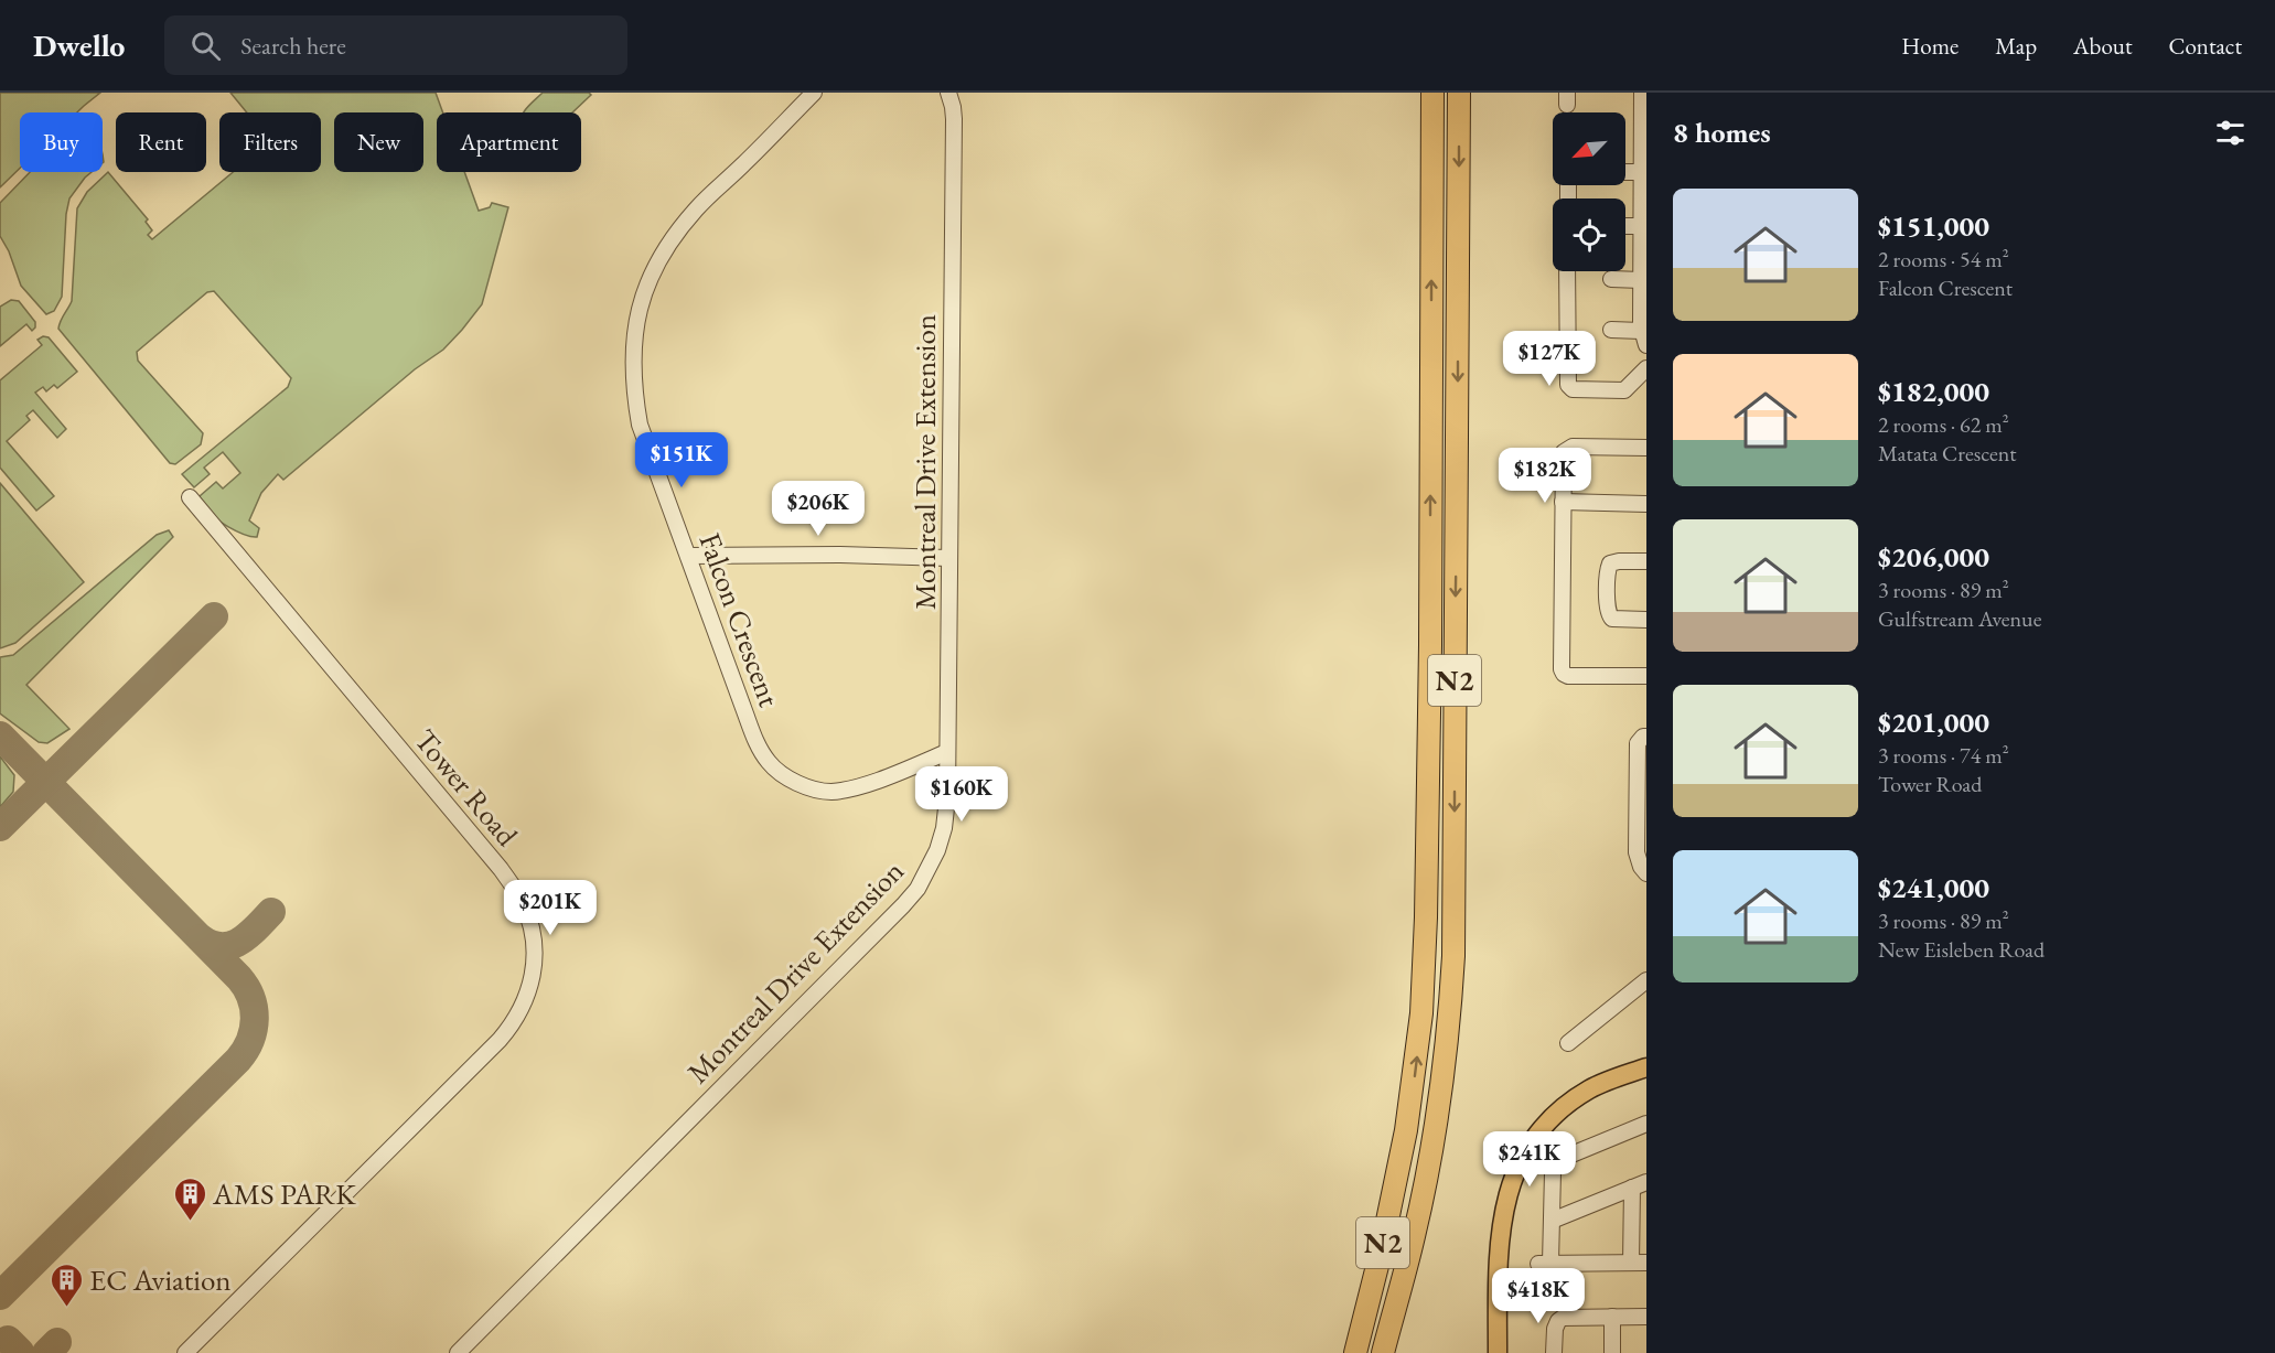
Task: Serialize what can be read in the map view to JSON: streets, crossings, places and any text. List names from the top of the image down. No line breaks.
{"streets":{"highway":["N2"],"street":["Montreal Drive Extension","Falcon Crescent","Tower Road"]},"crossings":[["Montreal Drive Extension","Falcon Crescent"]],"places":{"building":["AMS PARK","EC Aviation"]},"north":"bottom left","page":{"header":"Dwello","search":"Search here","nav":["Home","Map","About","Contact"],"heading":"8 homes","chip":["Buy","Rent","Filters","New","Apartment"],"list":[{"name":"$151,000","note":"2 rooms · 54 m² · Falcon Crescent"},{"name":"$182,000","note":"2 rooms · 62 m² · Matata Crescent"},{"name":"$206,000","note":"3 rooms · 89 m² · Gulfstream Avenue"},{"name":"$201,000","note":"3 rooms · 74 m² · Tower Road"},{"name":"$241,000","note":"3 rooms · 89 m² · New Eisleben Road"}],"price":["$127K","$151K","$182K","$206K","$160K","$201K","$241K","$418K"]}}
